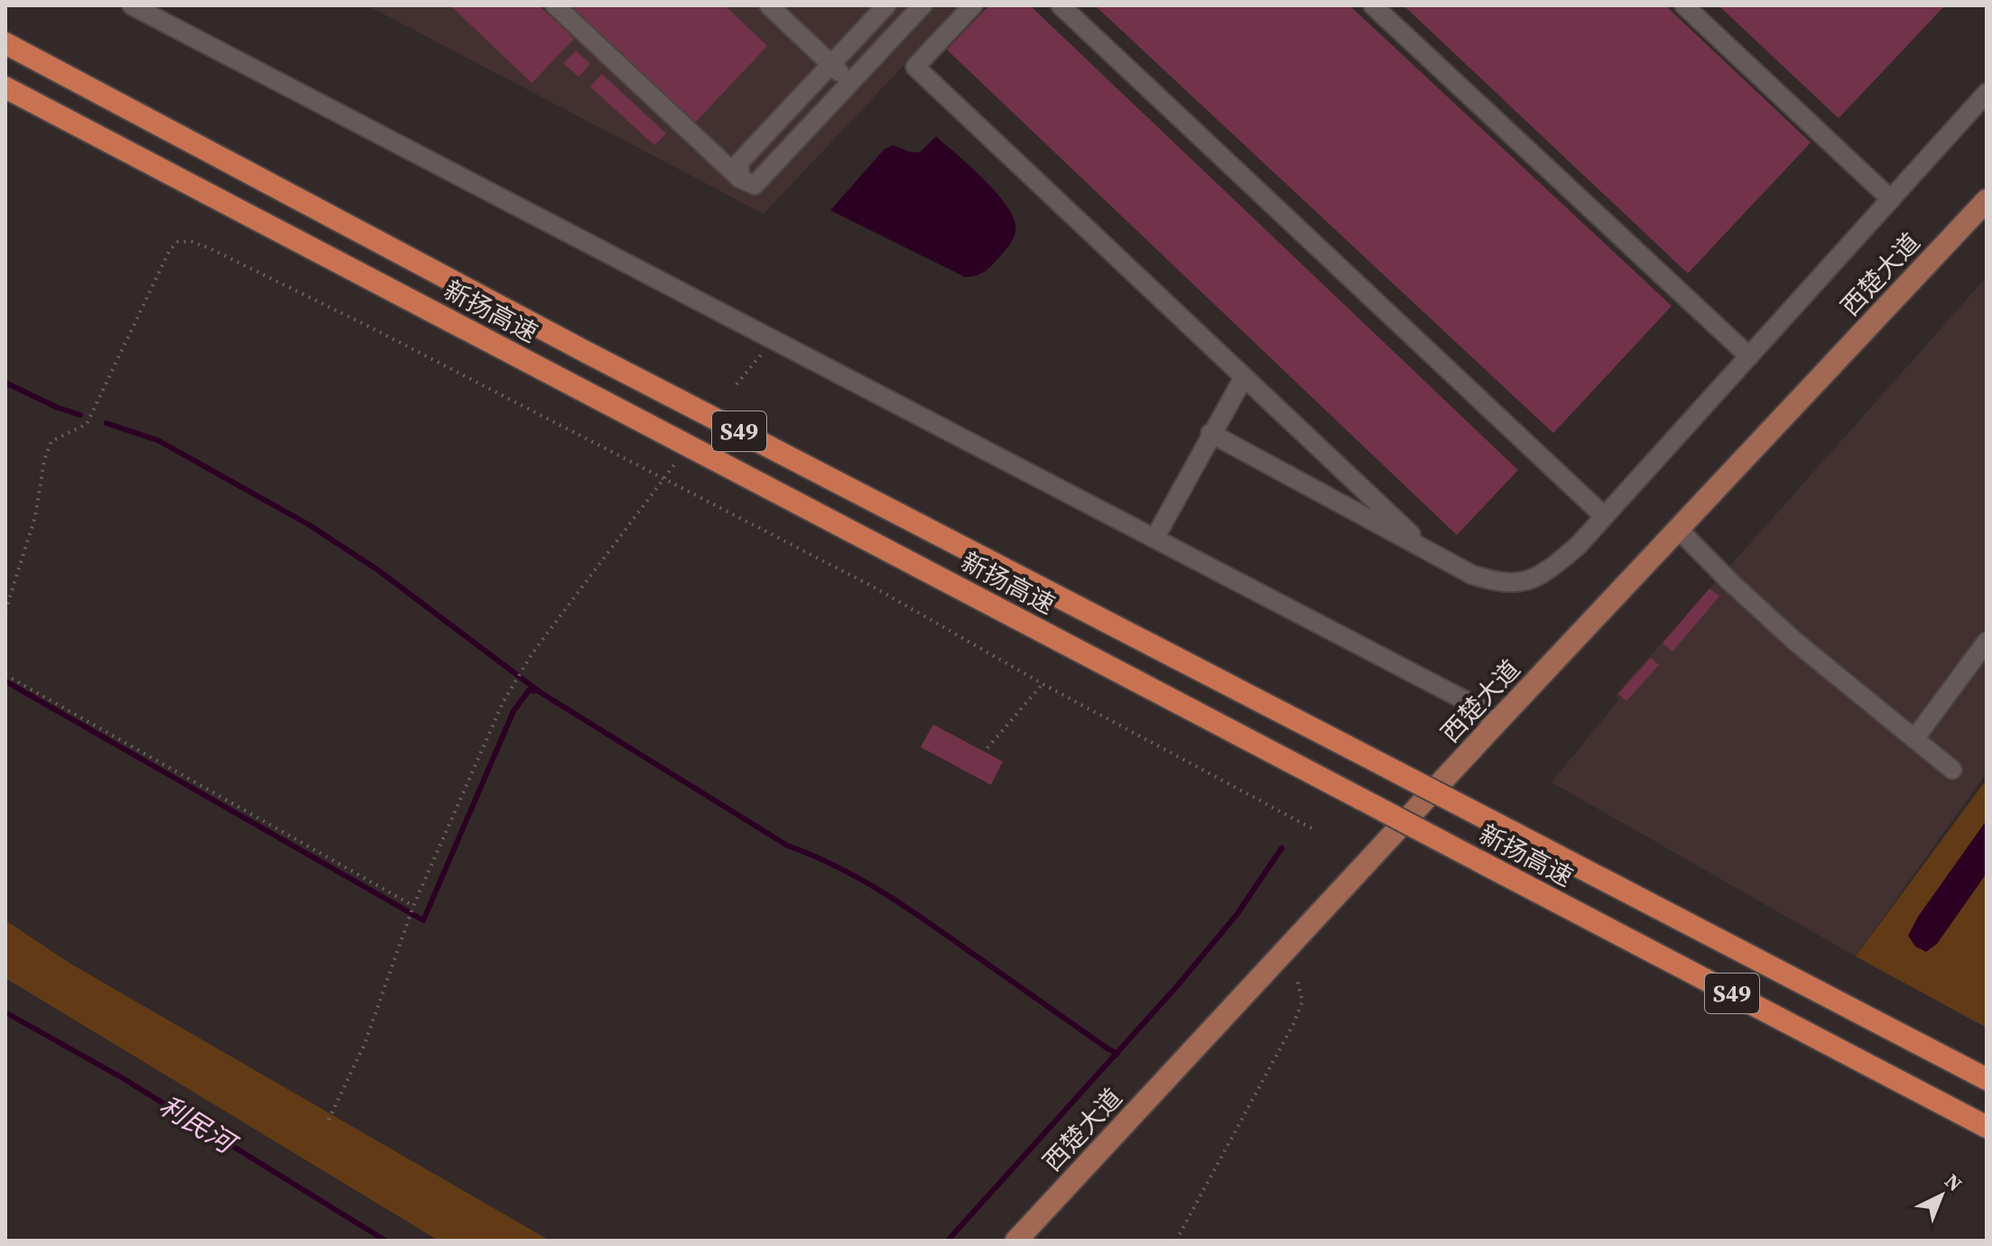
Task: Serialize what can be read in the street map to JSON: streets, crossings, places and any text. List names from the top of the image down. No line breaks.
{"streets":{"highway":["新扬高速","S49"],"main road":["西楚大道"]},"water":["利民河"],"north":"top right"}
